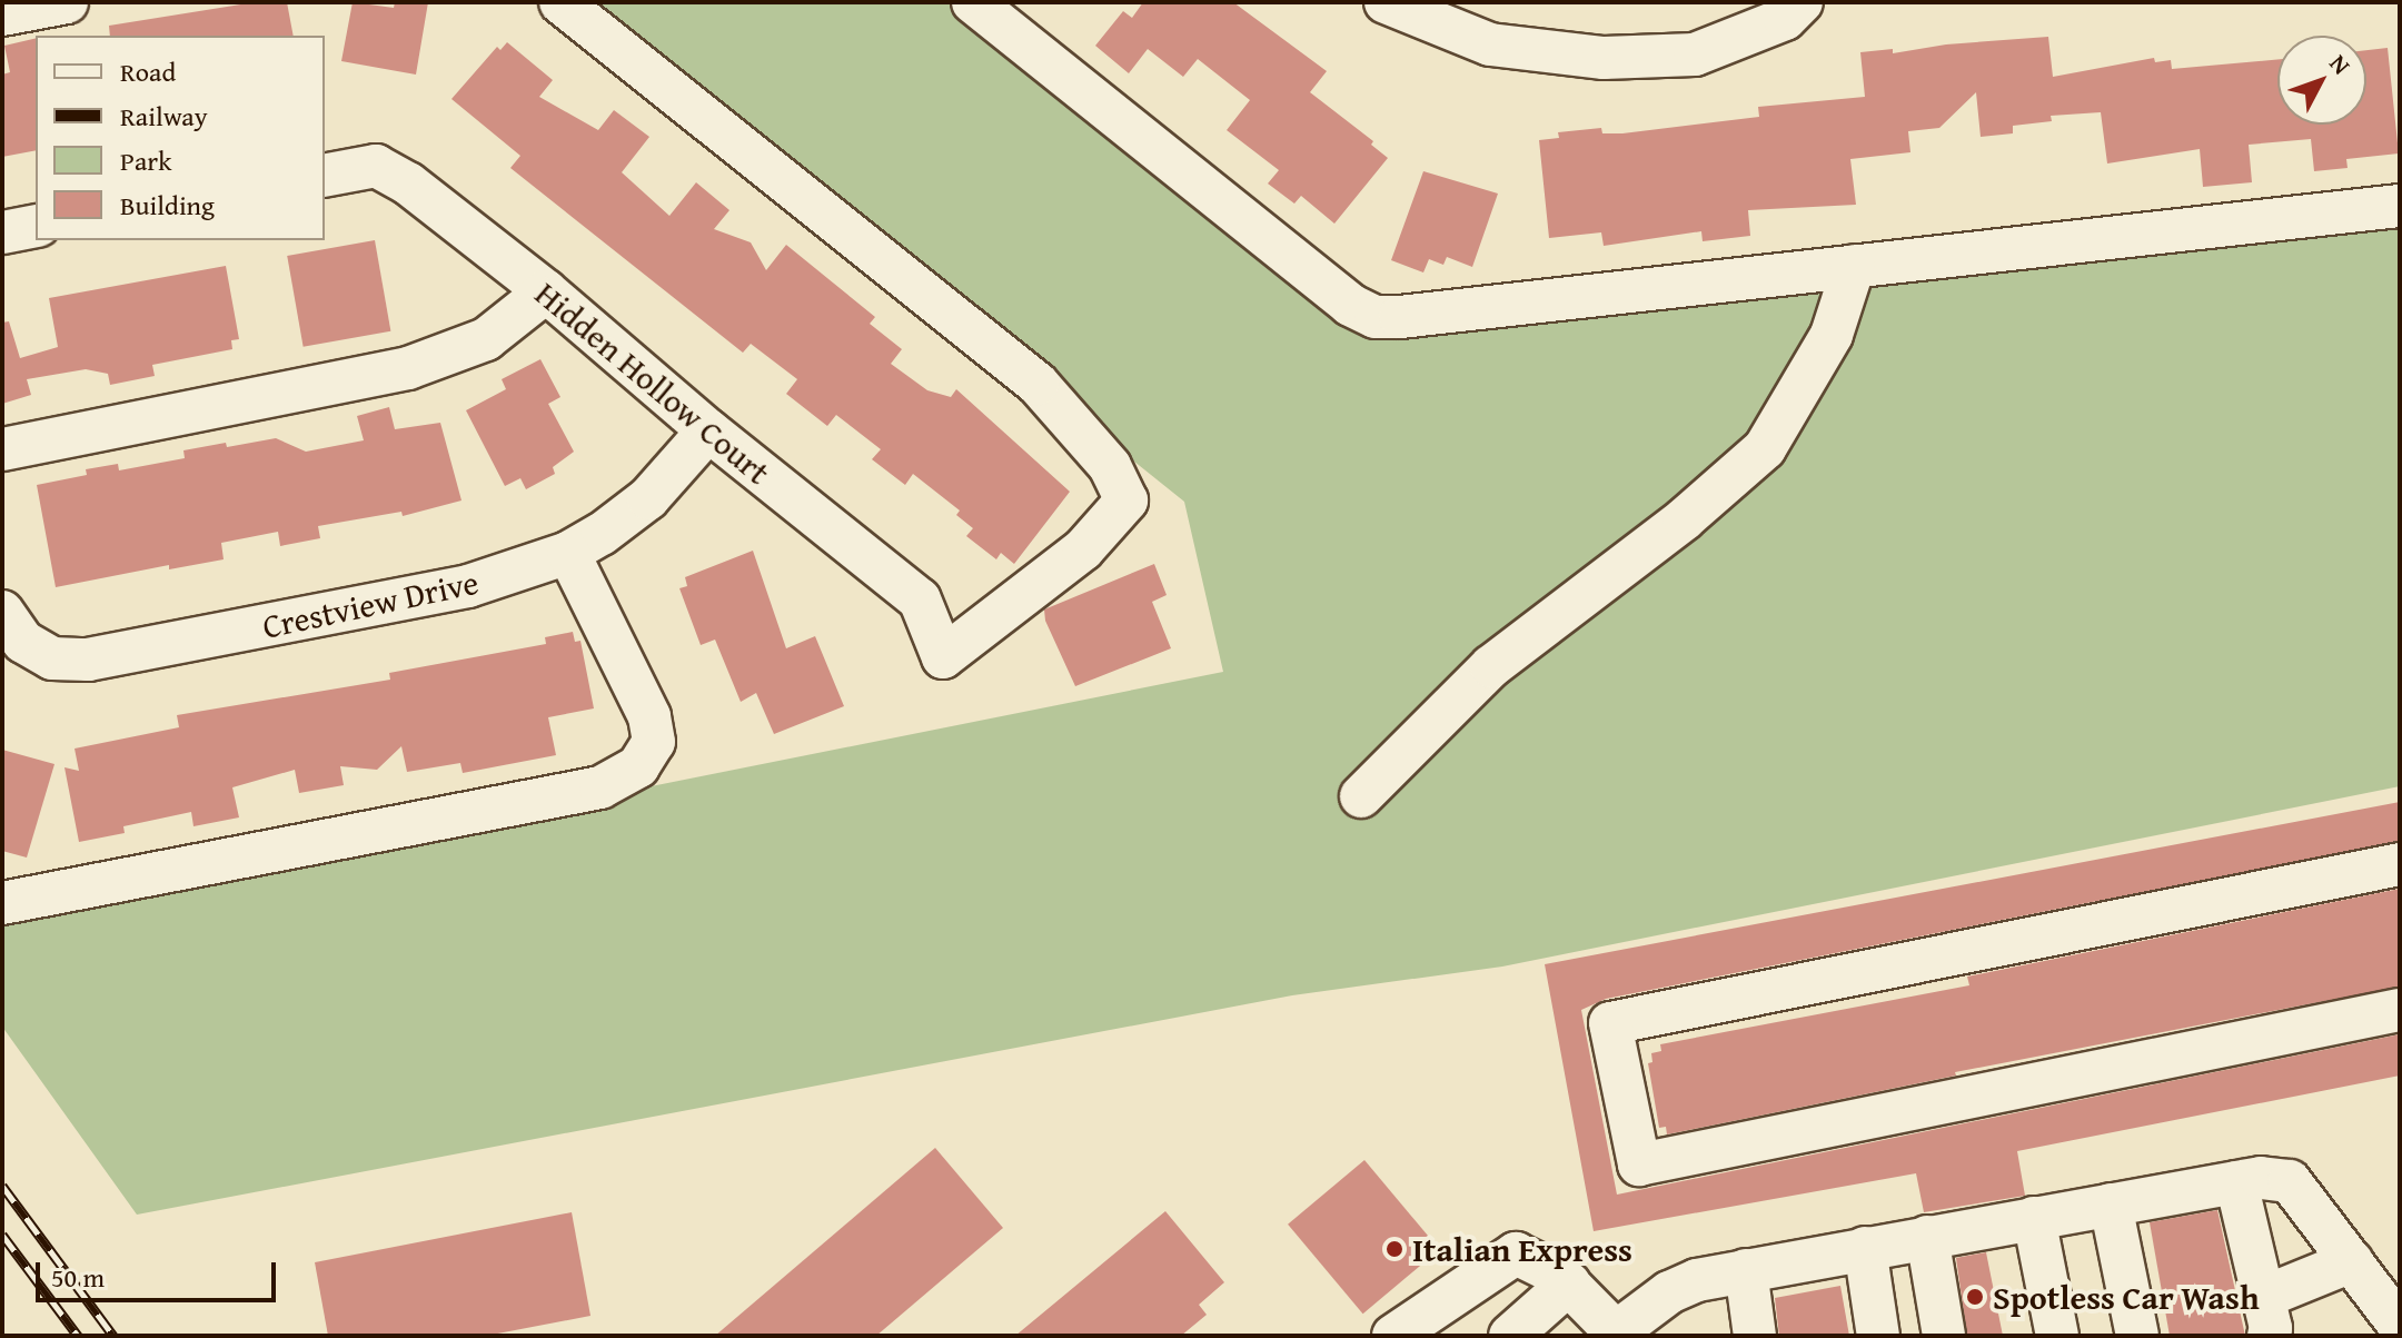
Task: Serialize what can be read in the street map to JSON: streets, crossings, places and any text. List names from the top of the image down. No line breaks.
{"streets":{"street":["Hidden Hollow Court","Crestview Drive"]},"crossings":[["Hidden Hollow Court","Crestview Drive"]],"places":["Italian Express","Spotless Car Wash"],"legend":["Road","Railway","Park","Building"],"scale_bar":"50 m","north":"top right"}
